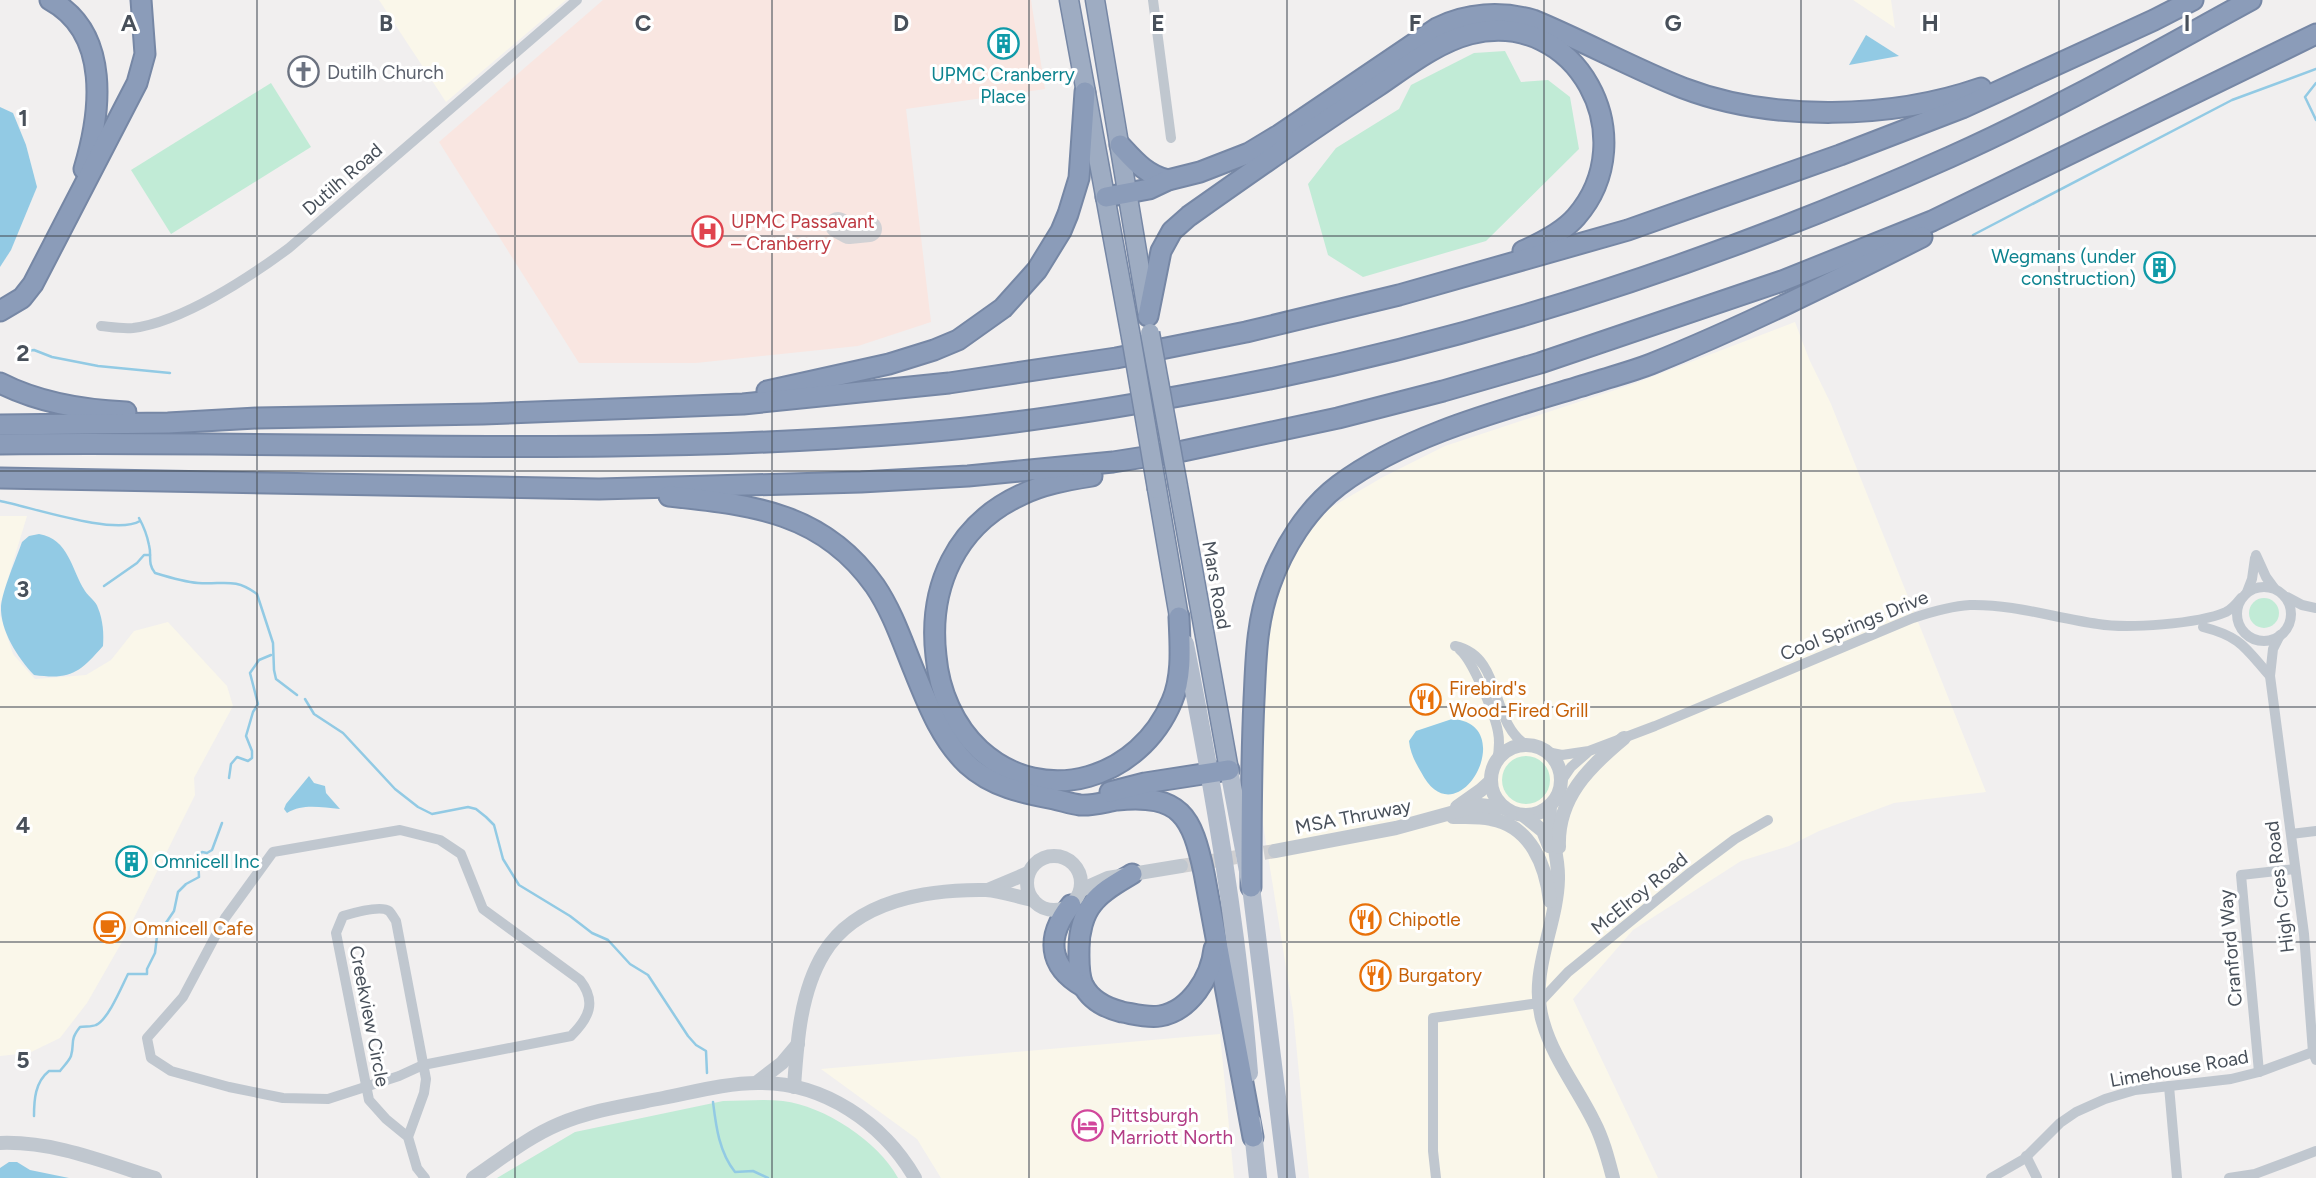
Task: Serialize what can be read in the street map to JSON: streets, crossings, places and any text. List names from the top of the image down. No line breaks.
{"streets":{"highway":["Mars Road"],"street":["Dutilh Road","Cool Springs Drive","MSA Thruway","High Cres Road","McElroy Road","Cranford Way","Creekview Circle","Limehouse Road"]},"crossings":[["Cool Springs Drive","MSA Thruway"],["Cool Springs Drive","High Cres Road"],["High Cres Road","Cranford Way"],["High Cres Road","Limehouse Road"],["Cranford Way","Limehouse Road"]],"places":{"building":["UPMC Cranberry Place","Wegmans (under construction)","Omnicell Inc"],"church":["Dutilh Church"],"hospital":["UPMC Passavant – Cranberry"],"restaurant":["Firebird's Wood-Fired Grill","Chipotle","Burgatory"],"cafe":["Omnicell Cafe"],"hotel":["Pittsburgh Marriott North"]},"grid":{"columns":["A","B","C","D","E","F","G","H","I"],"rows":["1","2","3","4","5"]}}
